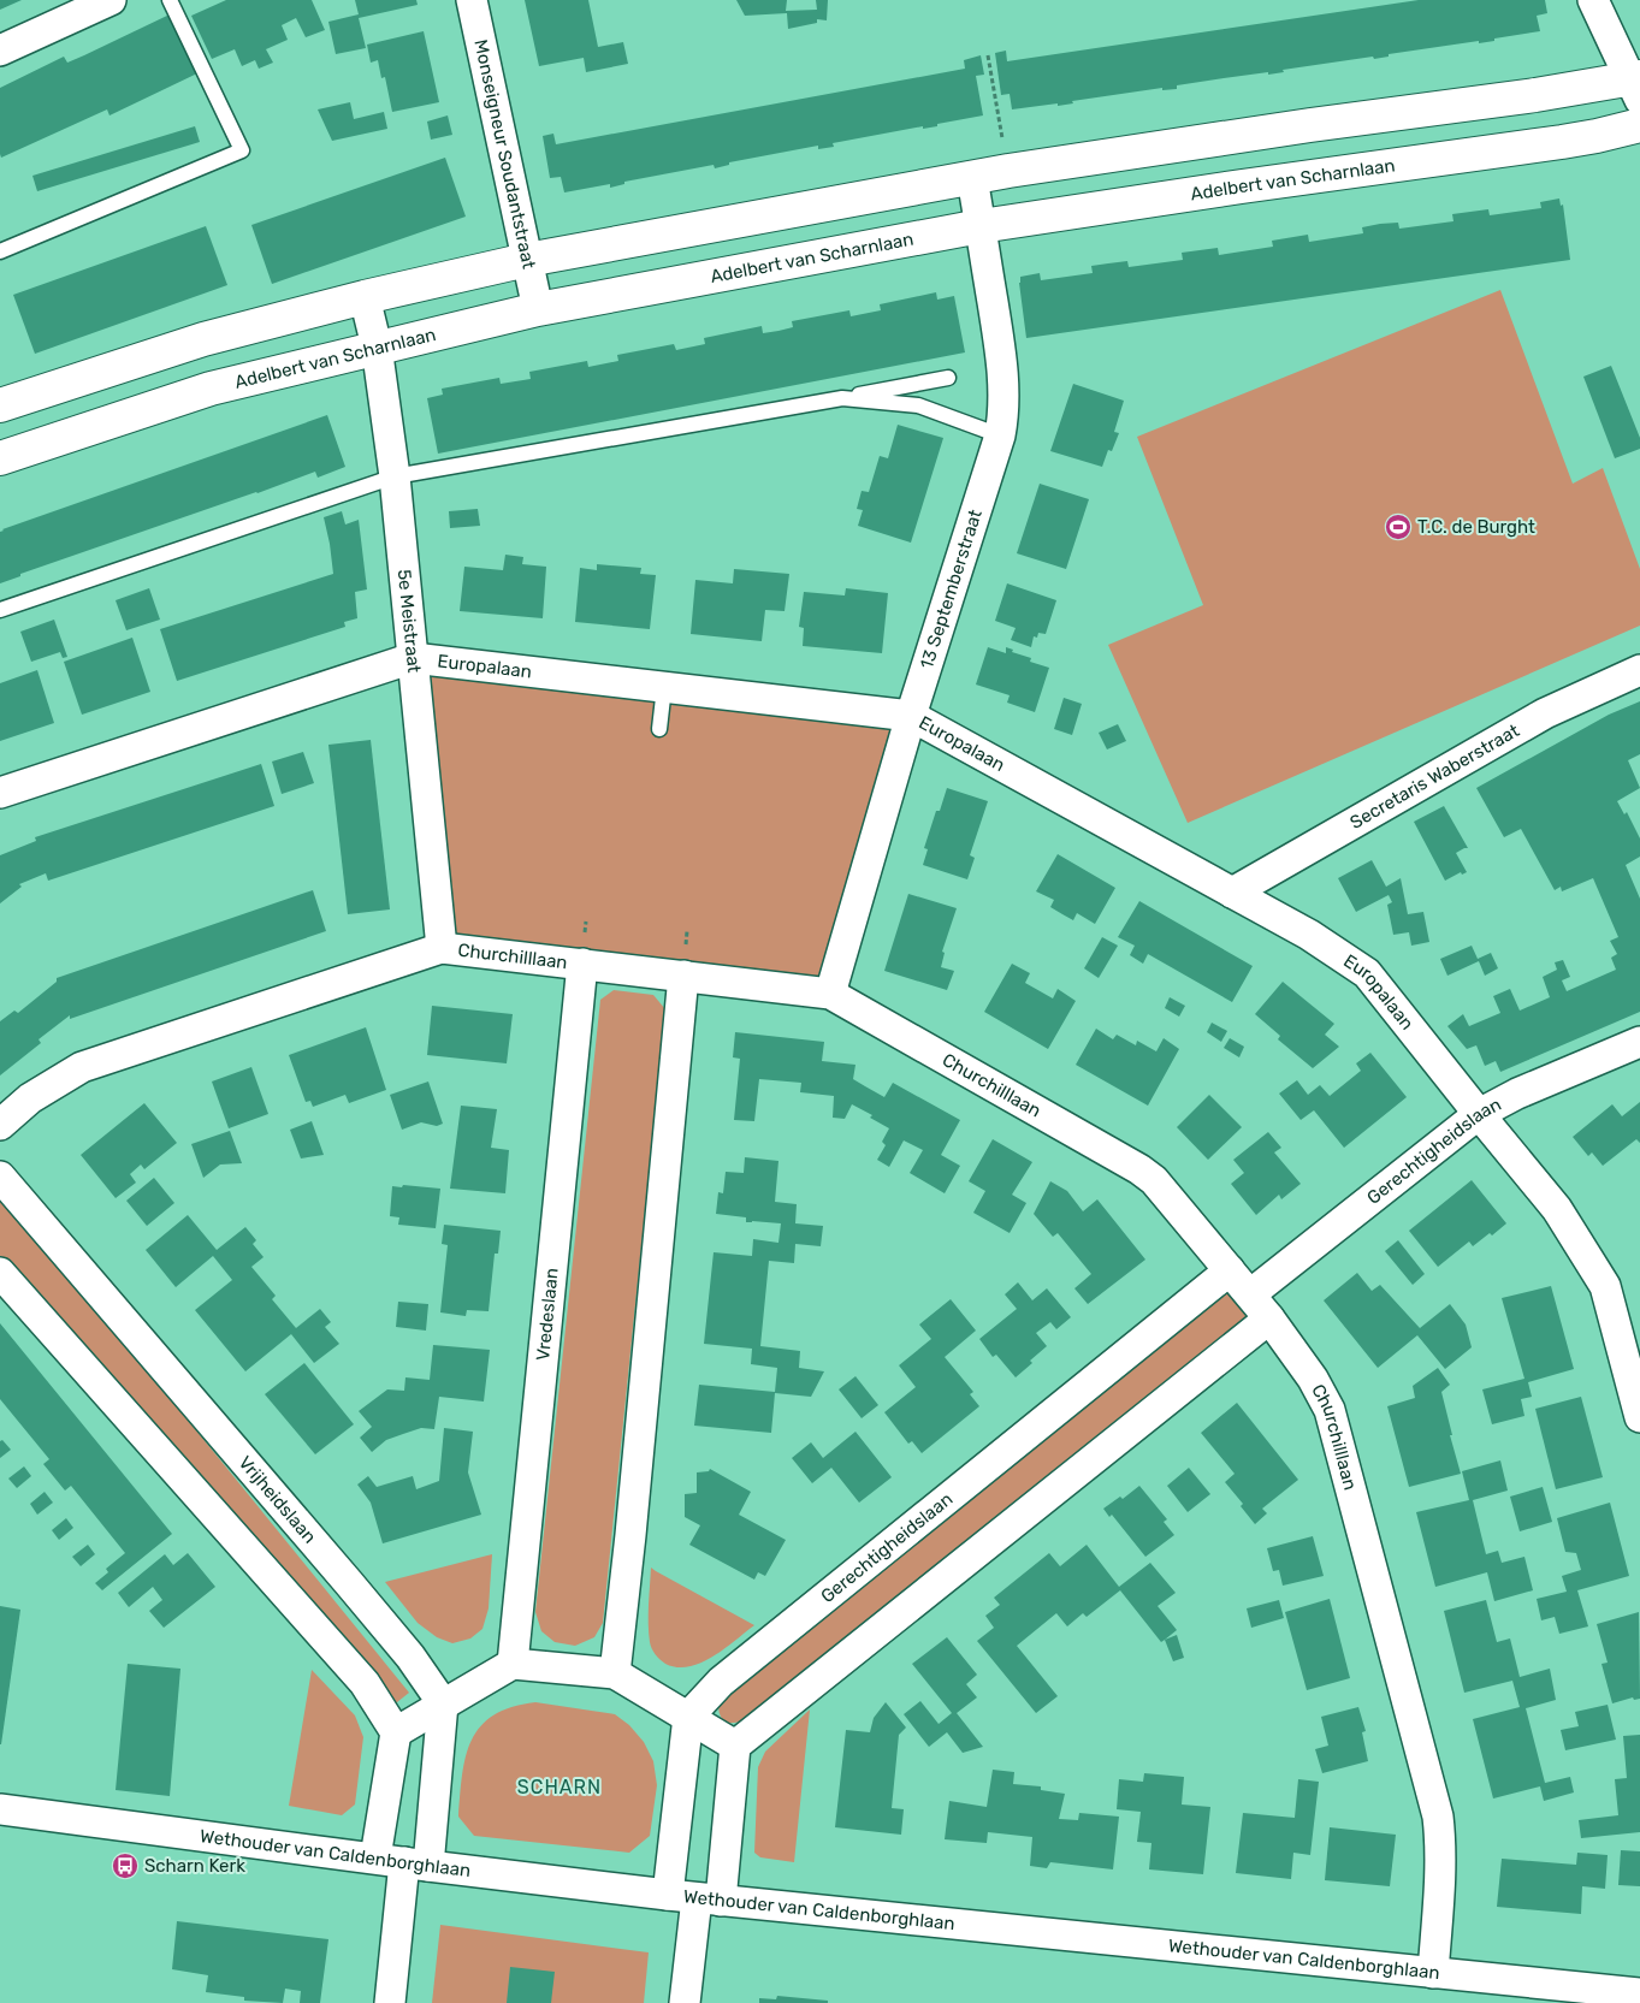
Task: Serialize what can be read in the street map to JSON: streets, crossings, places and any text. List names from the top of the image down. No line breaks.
{"streets":{"street":["Monseigneur Soudantstraat","Adelbert van Scharnlaan","13 Septemberstraat","5e Meistraat","Europalaan","Secretaris Waberstraat","Churchilllaan","Gerechtigheidslaan","Vredeslaan","Vrijheidslaan","Wethouder van Caldenborghlaan"]},"crossings":[["Monseigneur Soudantstraat","Adelbert van Scharnlaan"],["Adelbert van Scharnlaan","13 Septemberstraat"],["Adelbert van Scharnlaan","5e Meistraat"],["13 Septemberstraat","Europalaan"],["13 Septemberstraat","Churchilllaan"],["5e Meistraat","Europalaan"],["5e Meistraat","Churchilllaan"],["Europalaan","Secretaris Waberstraat"],["Europalaan","Gerechtigheidslaan"],["Churchilllaan","Gerechtigheidslaan"],["Churchilllaan","Vredeslaan"],["Churchilllaan","Wethouder van Caldenborghlaan"]],"districts":["SCHARN"],"places":{"sports":["T.C. de Burght"],"bus stop":["Scharn Kerk"]}}
